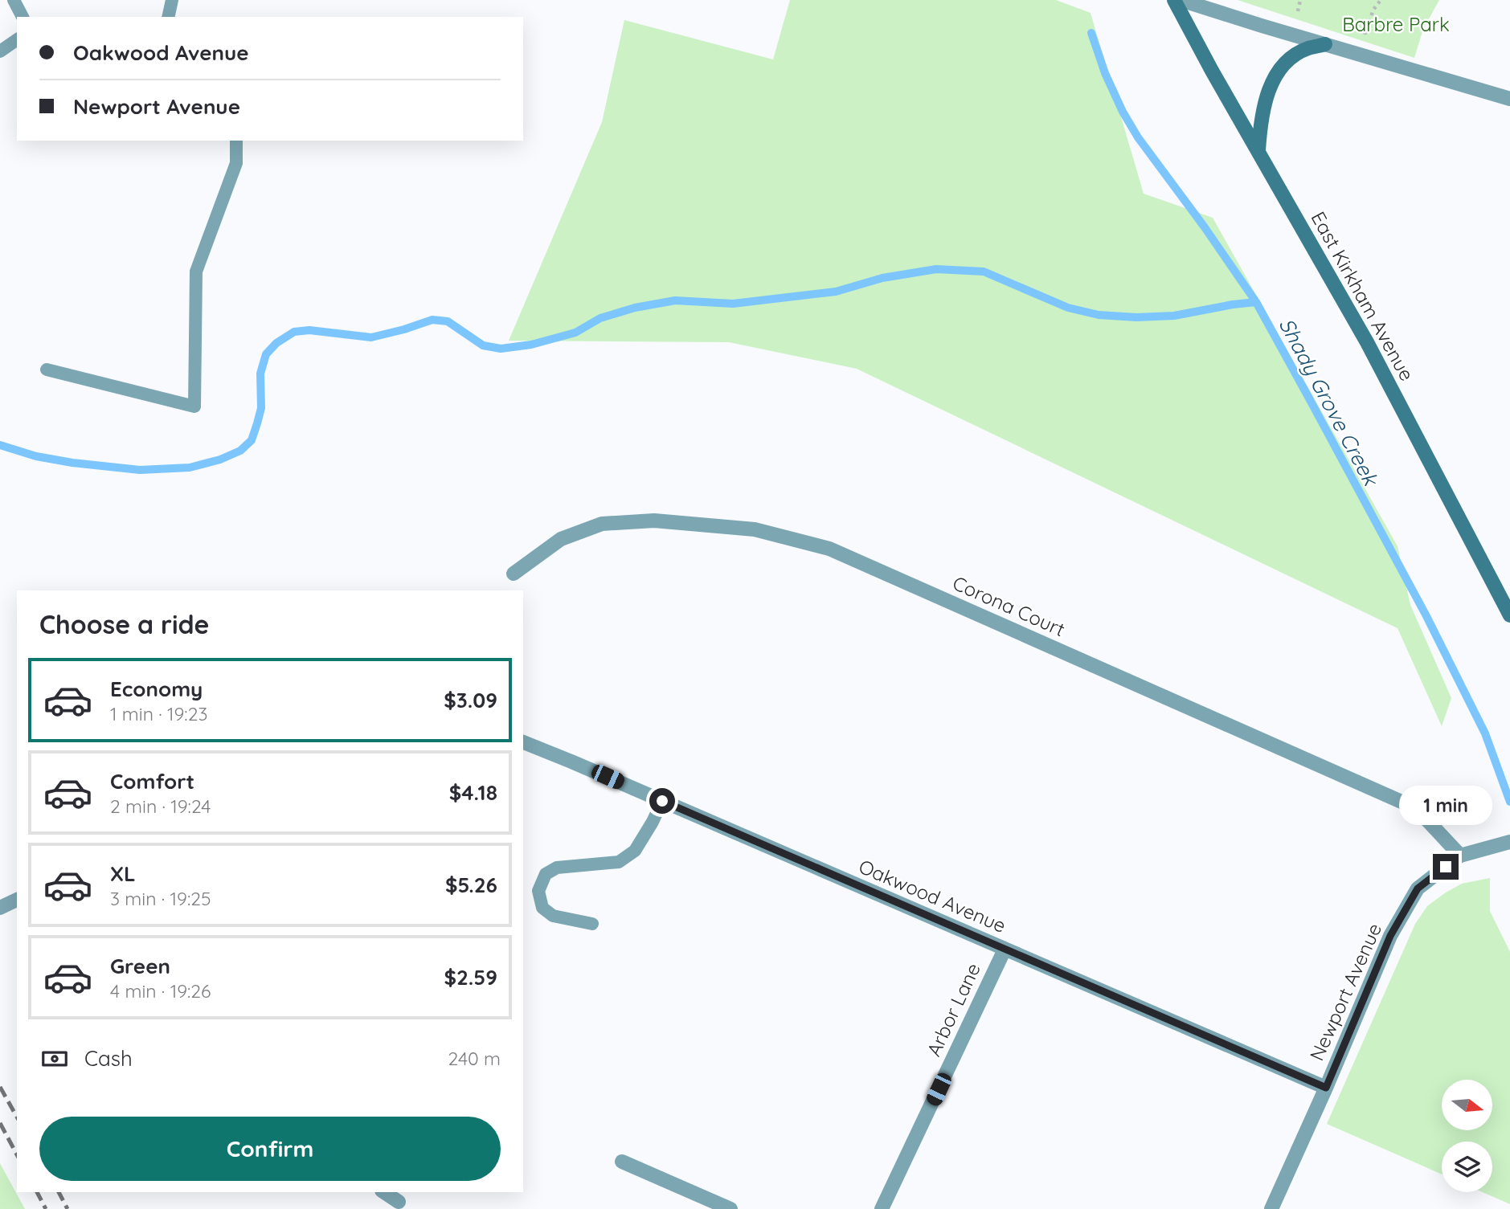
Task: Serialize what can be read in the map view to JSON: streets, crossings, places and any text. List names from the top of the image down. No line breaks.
{"streets":{"main road":["East Kirkham Avenue"],"street":["Corona Court","Oakwood Avenue","Newport Avenue","Arbor Lane"]},"crossings":[["Corona Court","Newport Avenue"],["Oakwood Avenue","Newport Avenue"],["Oakwood Avenue","Arbor Lane"]],"water":["Shady Grove Creek"],"parks":["Barbre Park"],"north":"right","page":{"banner":["Oakwood Avenue","Newport Avenue"],"heading":"Choose a ride","list":[{"name":"Economy","note":"1 min · 19:23","value":"$3.09"},{"name":"Comfort","note":"2 min · 19:24","value":"$4.18"},{"name":"XL","note":"3 min · 19:25","value":"$5.26"},{"name":"Green","note":"4 min · 19:26","value":"$2.59"}],"bubble":"1 min","pay":["Cash","240 m"],"buttons":"Confirm"}}
